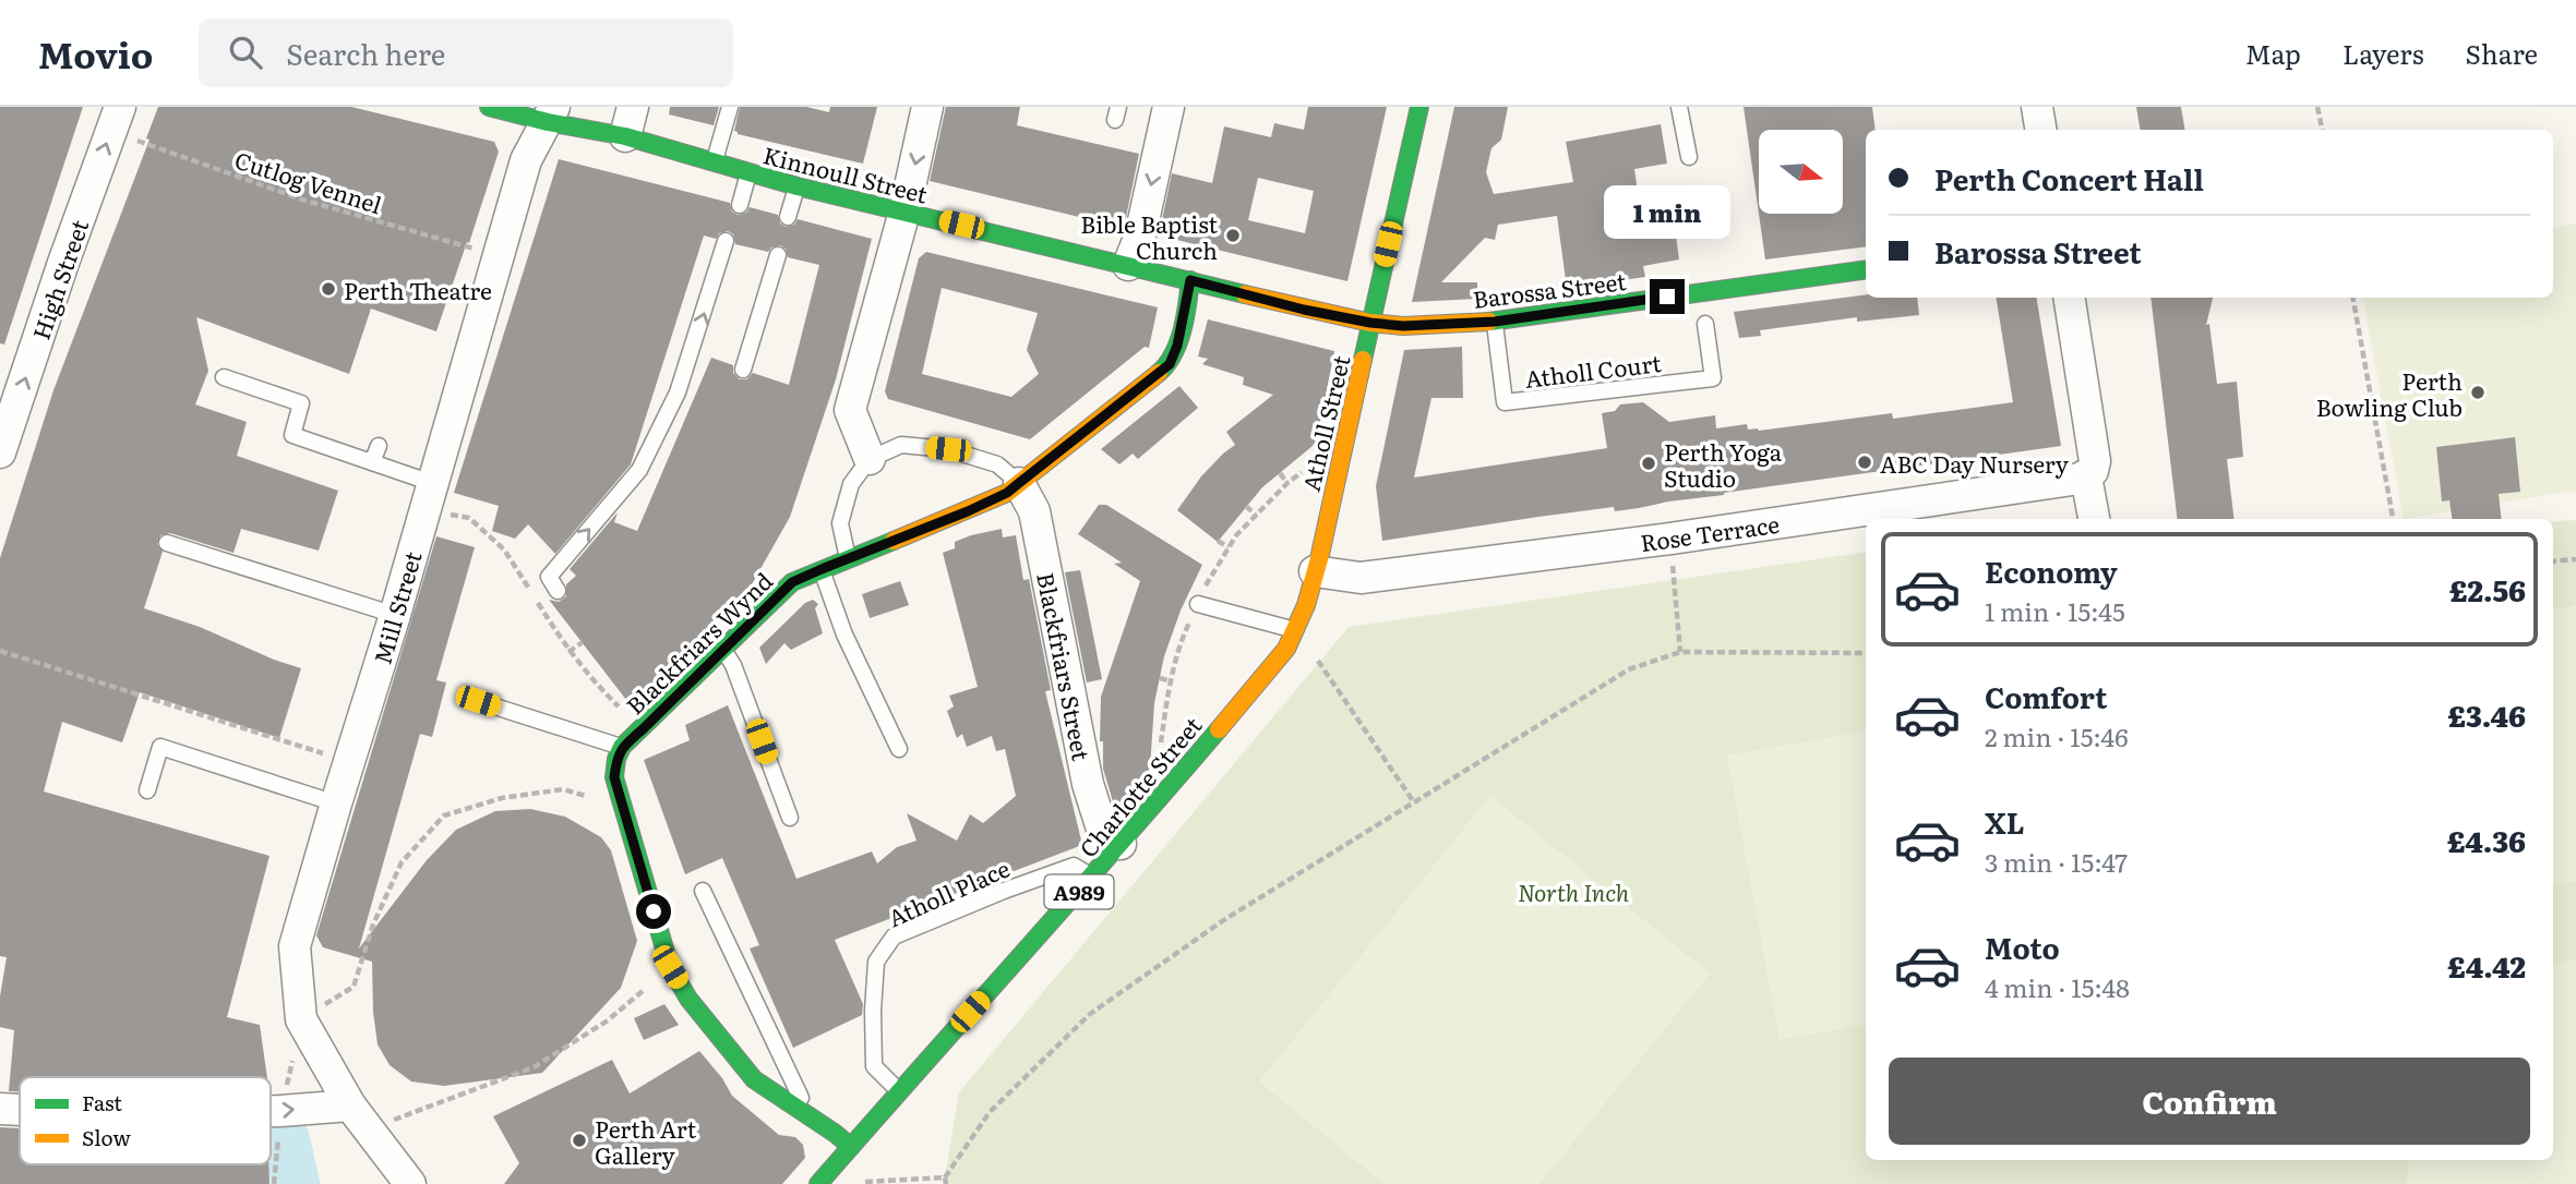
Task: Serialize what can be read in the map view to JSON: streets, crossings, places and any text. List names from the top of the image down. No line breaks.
{"streets":{"street":["Kinnoull Street","High Street","Barossa Street","Atholl Street","Rose Terrace","Mill Street","Blackfriars Wynd","Blackfriars Street","Charlotte Street","A989"],"lane":["Atholl Court","Atholl Place"],"path":["Cutlog Vennel"]},"crossings":[["Kinnoull Street","Barossa Street"],["Kinnoull Street","Atholl Street"],["Kinnoull Street","Mill Street"],["Kinnoull Street","Blackfriars Wynd"],["Cutlog Vennel","High Street"],["Cutlog Vennel","Mill Street"],["Barossa Street","Atholl Court"],["Barossa Street","Atholl Street"],["Atholl Street","Rose Terrace"],["Atholl Street","Charlotte Street"],["Rose Terrace","Charlotte Street"],["Blackfriars Wynd","Blackfriars Street"],["Blackfriars Street","Charlotte Street"],["Charlotte Street","Atholl Place"]],"one_way":["High Street"],"parks":["North Inch"],"places":["Bible Baptist Church","Perth Theatre","Perth Bowling Club","ABC Day Nursery","Perth Yoga Studio","Perth Art Gallery"],"legend":["Fast","Slow"],"north":"right","page":{"header":"Movio","search":"Search here","nav":["Map","Layers","Share"],"banner":["Perth Concert Hall","Barossa Street"],"bubble":"1 min","list":[{"name":"Economy","note":"1 min · 15:45","value":"£2.56"},{"name":"Comfort","note":"2 min · 15:46","value":"£3.46"},{"name":"XL","note":"3 min · 15:47","value":"£4.36"},{"name":"Moto","note":"4 min · 15:48","value":"£4.42"}],"buttons":"Confirm"}}
